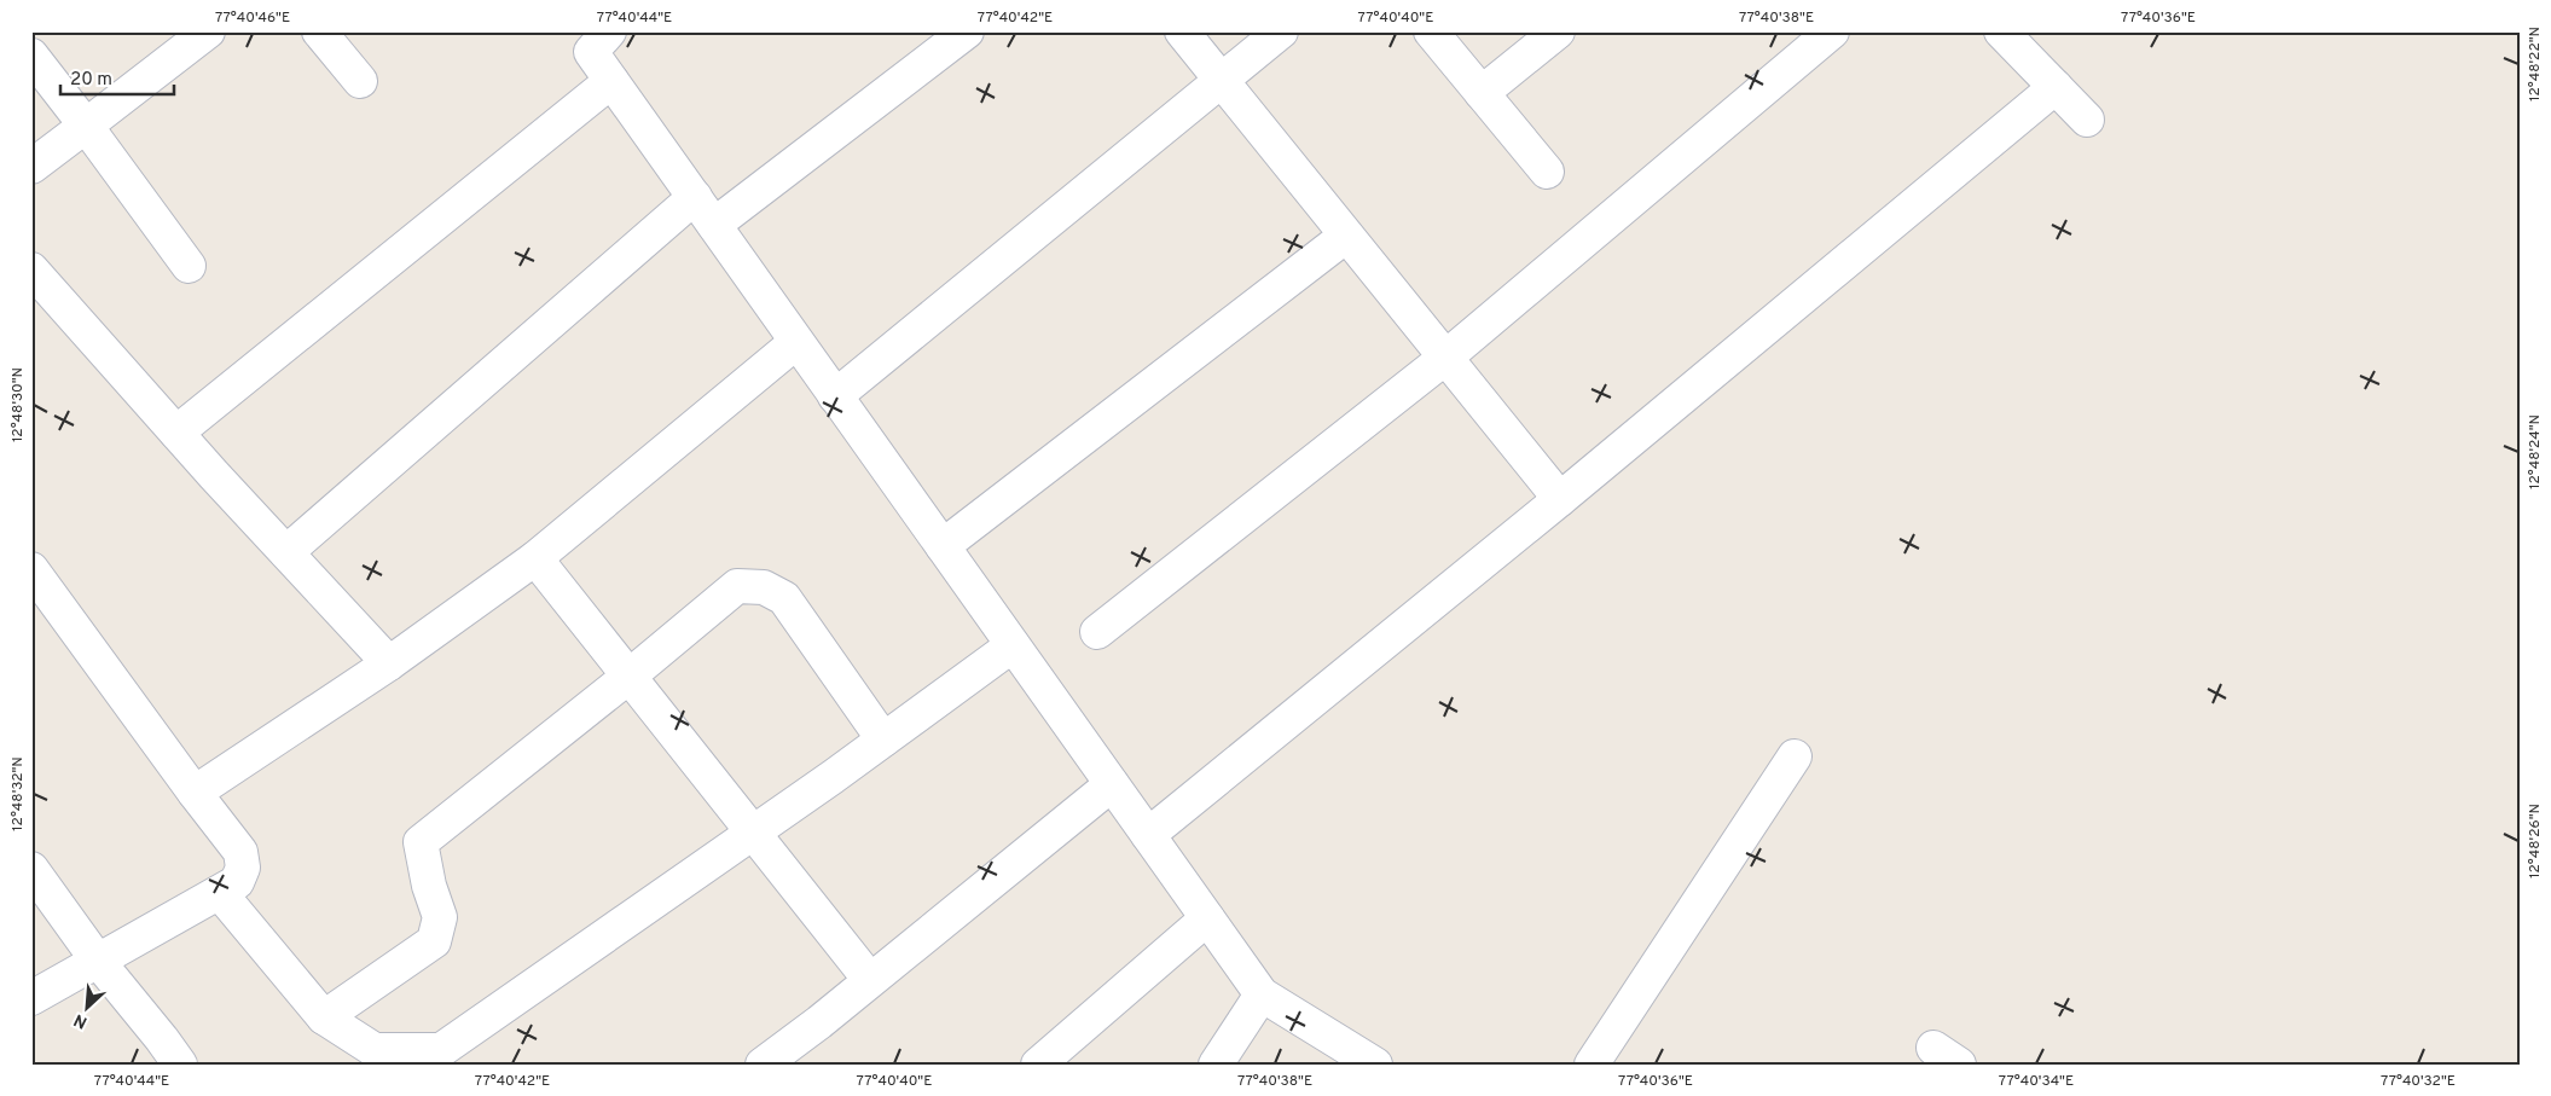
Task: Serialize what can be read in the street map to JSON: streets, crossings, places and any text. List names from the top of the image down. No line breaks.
{"scale_bar":"20 m","north":"bottom left","coordinates":["77°40'46\"E","77°40'44\"E","77°40'42\"E","77°40'40\"E","77°40'38\"E","77°40'36\"E","12°48'22\"N","12°48'30\"N","12°48'24\"N","12°48'32\"N","12°48'26\"N","77°40'34\"E","77°40'32\"E"]}
